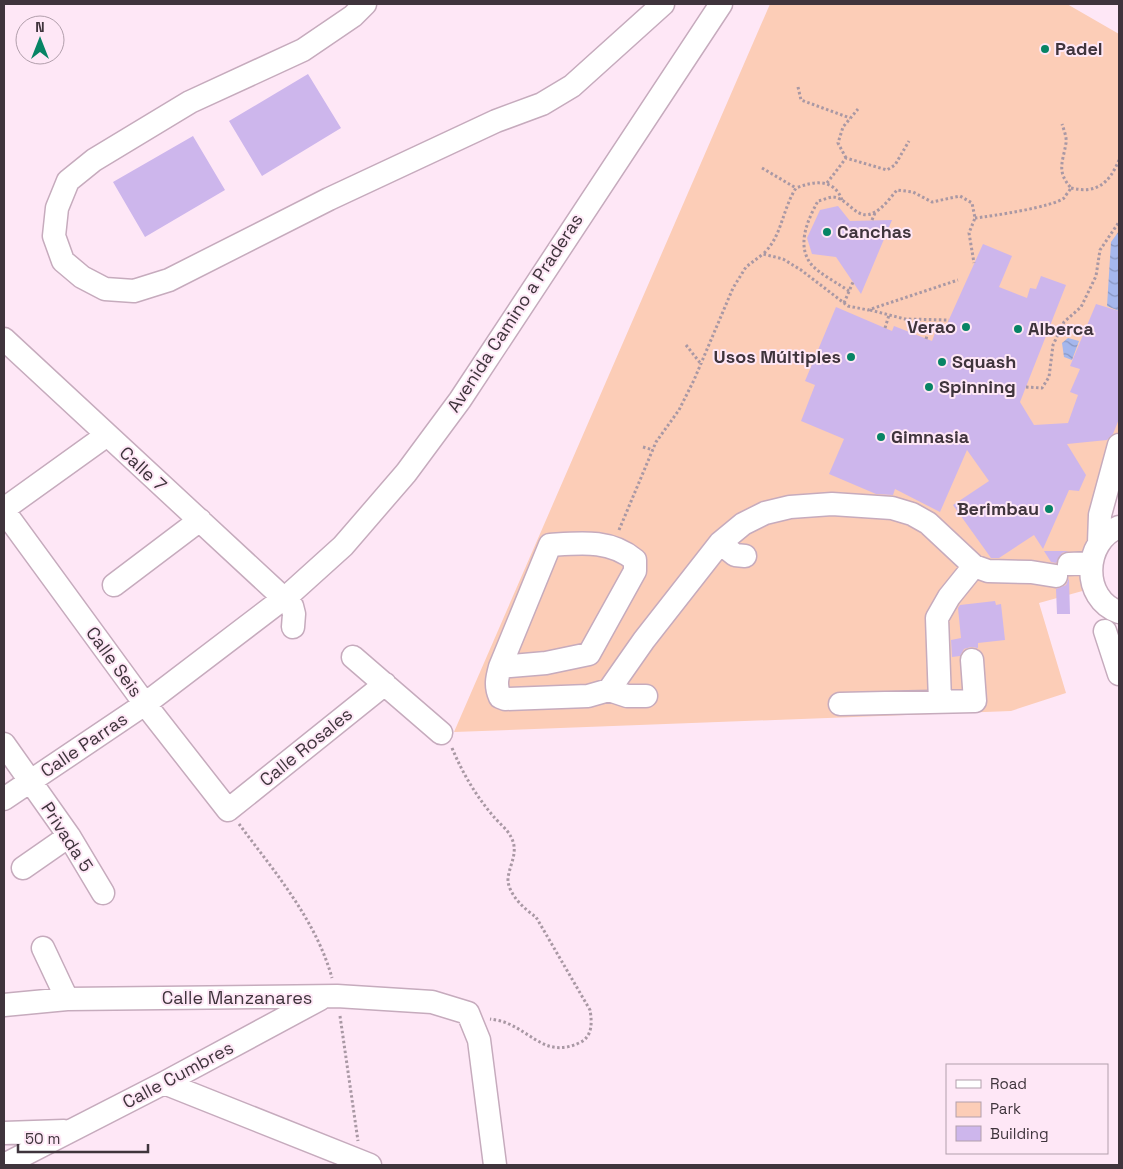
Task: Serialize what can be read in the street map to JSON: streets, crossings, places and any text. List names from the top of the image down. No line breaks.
{"streets":{"street":["Avenida Camino a Praderas","Calle 7","Calle Seis","Calle Parras","Calle Rosales","Privada 5","Calle Manzanares","Calle Cumbres"]},"crossings":[["Avenida Camino a Praderas","Calle 7"],["Avenida Camino a Praderas","Calle Parras"],["Calle 7","Calle Parras"],["Calle Seis","Calle Parras"],["Calle Seis","Calle Rosales"],["Calle Parras","Privada 5"],["Calle Manzanares","Calle Cumbres"]],"places":["Padel","Canchas","Verao","Alberca","Usos Múltiples","Squash","Spinning","Gimnasia","Berimbau"],"legend":["Road","Park","Building"],"scale_bar":"50 m","north":"top"}
